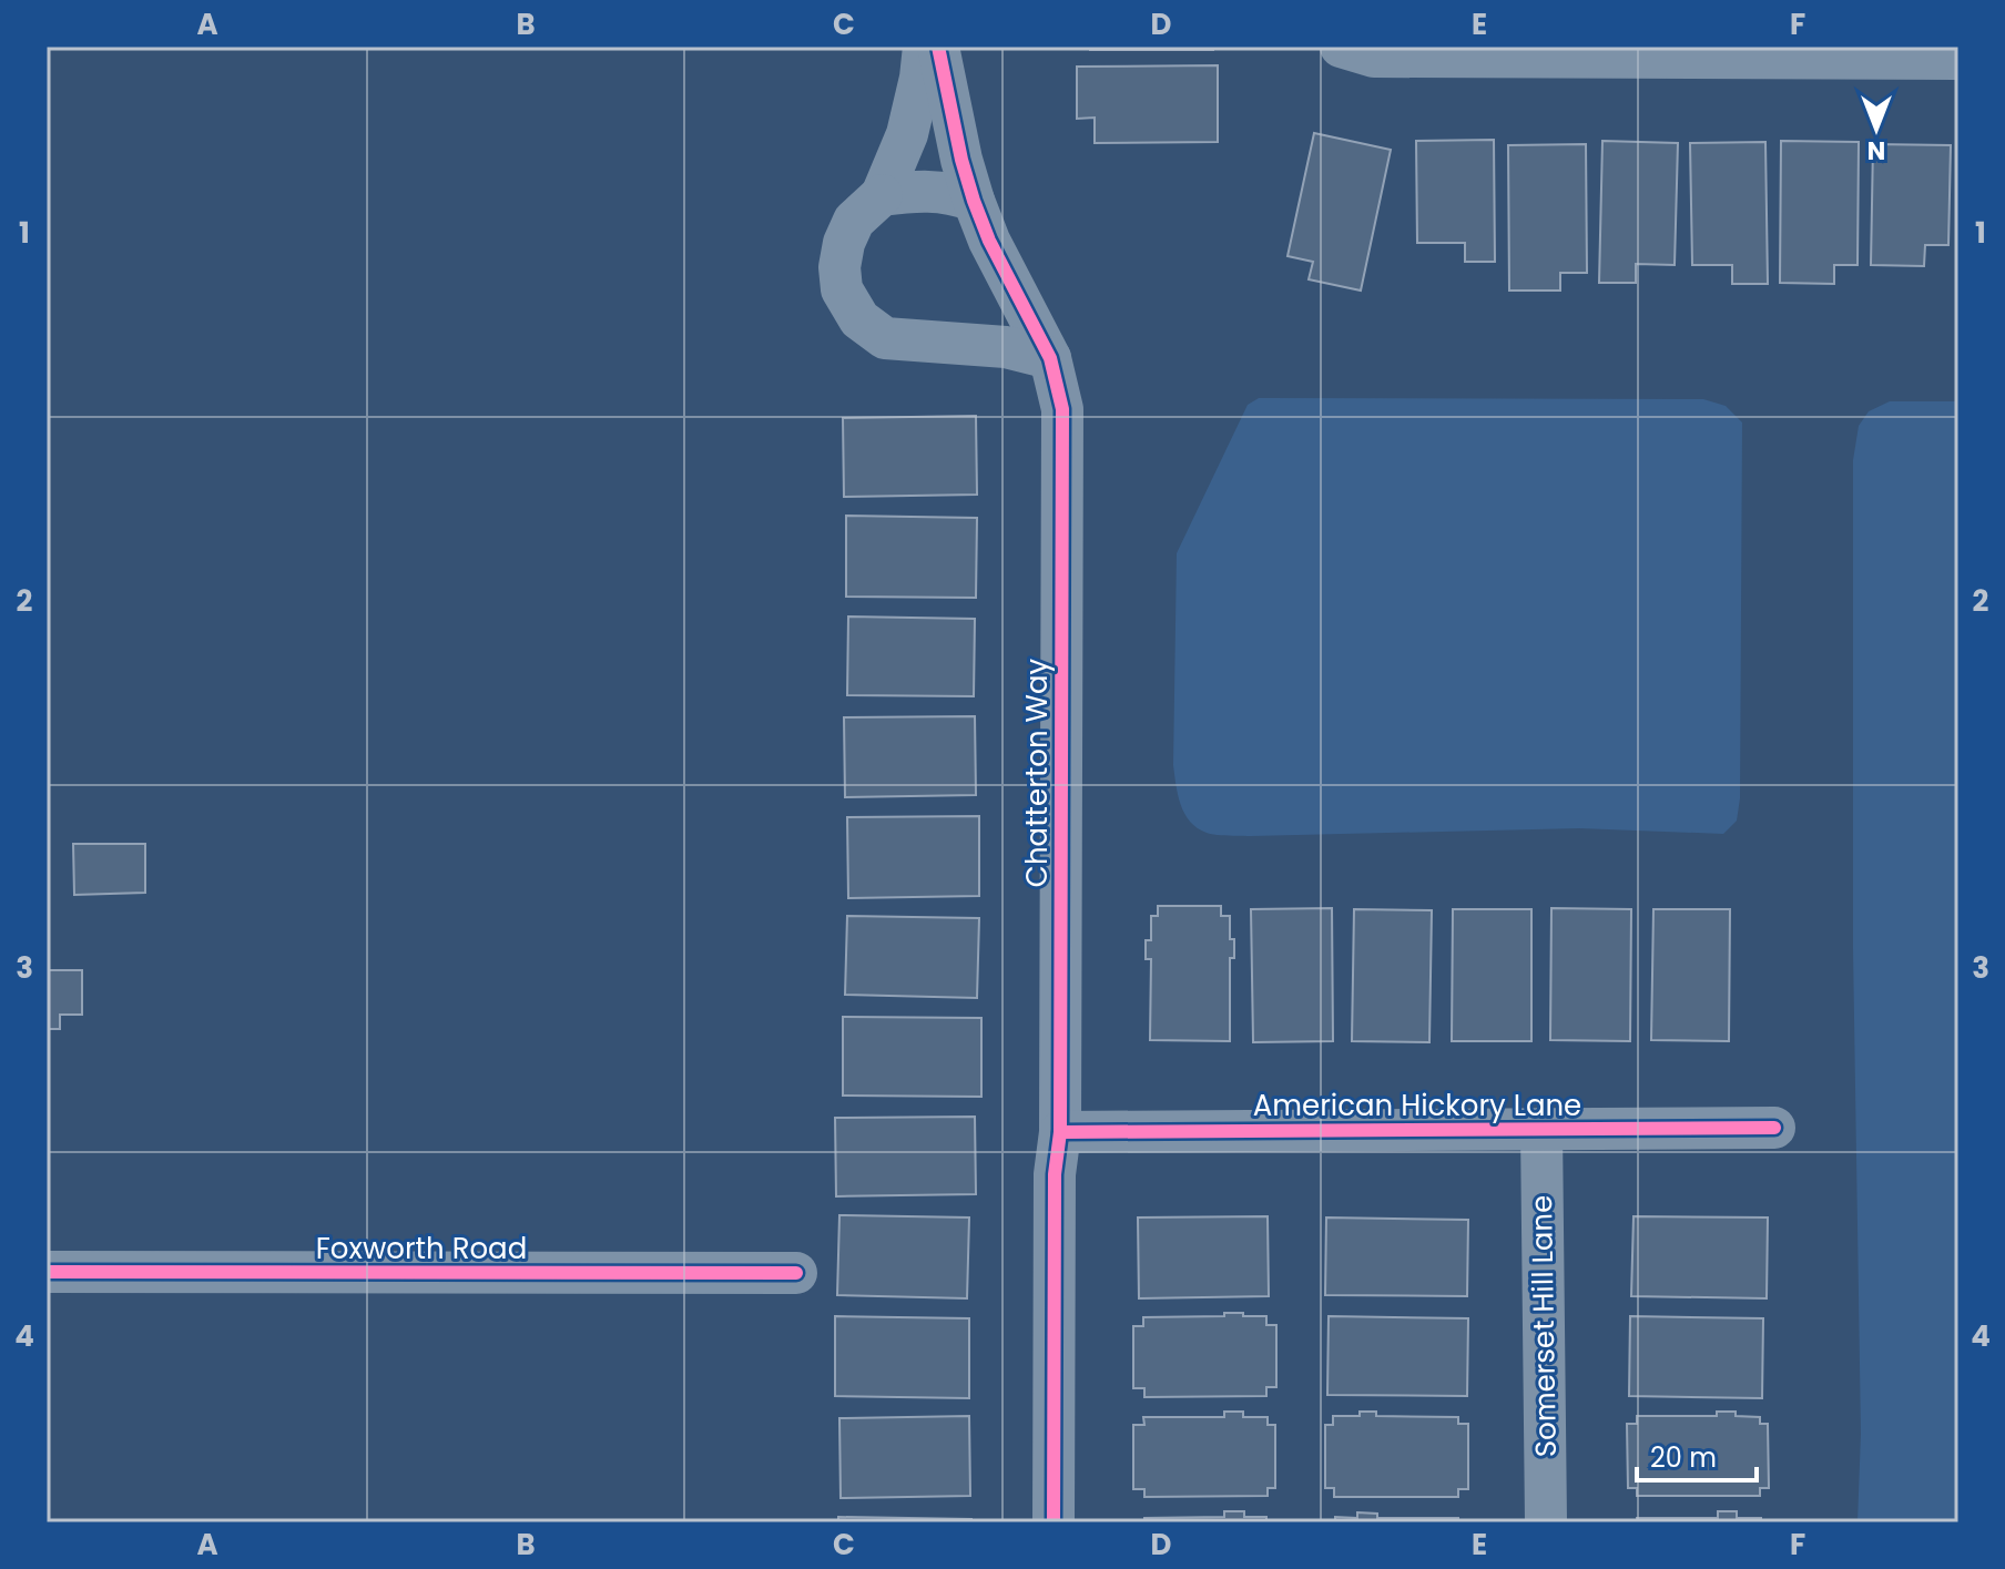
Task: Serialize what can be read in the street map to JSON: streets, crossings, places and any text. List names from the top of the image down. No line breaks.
{"streets":{"street":["Chatterton Way","American Hickory Lane","Foxworth Road","Somerset Hill Lane"]},"crossings":[["Chatterton Way","American Hickory Lane"],["American Hickory Lane","Somerset Hill Lane"]],"scale_bar":"20 m","north":"bottom","grid":{"columns":["A","B","C","D","E","F"],"rows":["1","2","3","4"]}}
